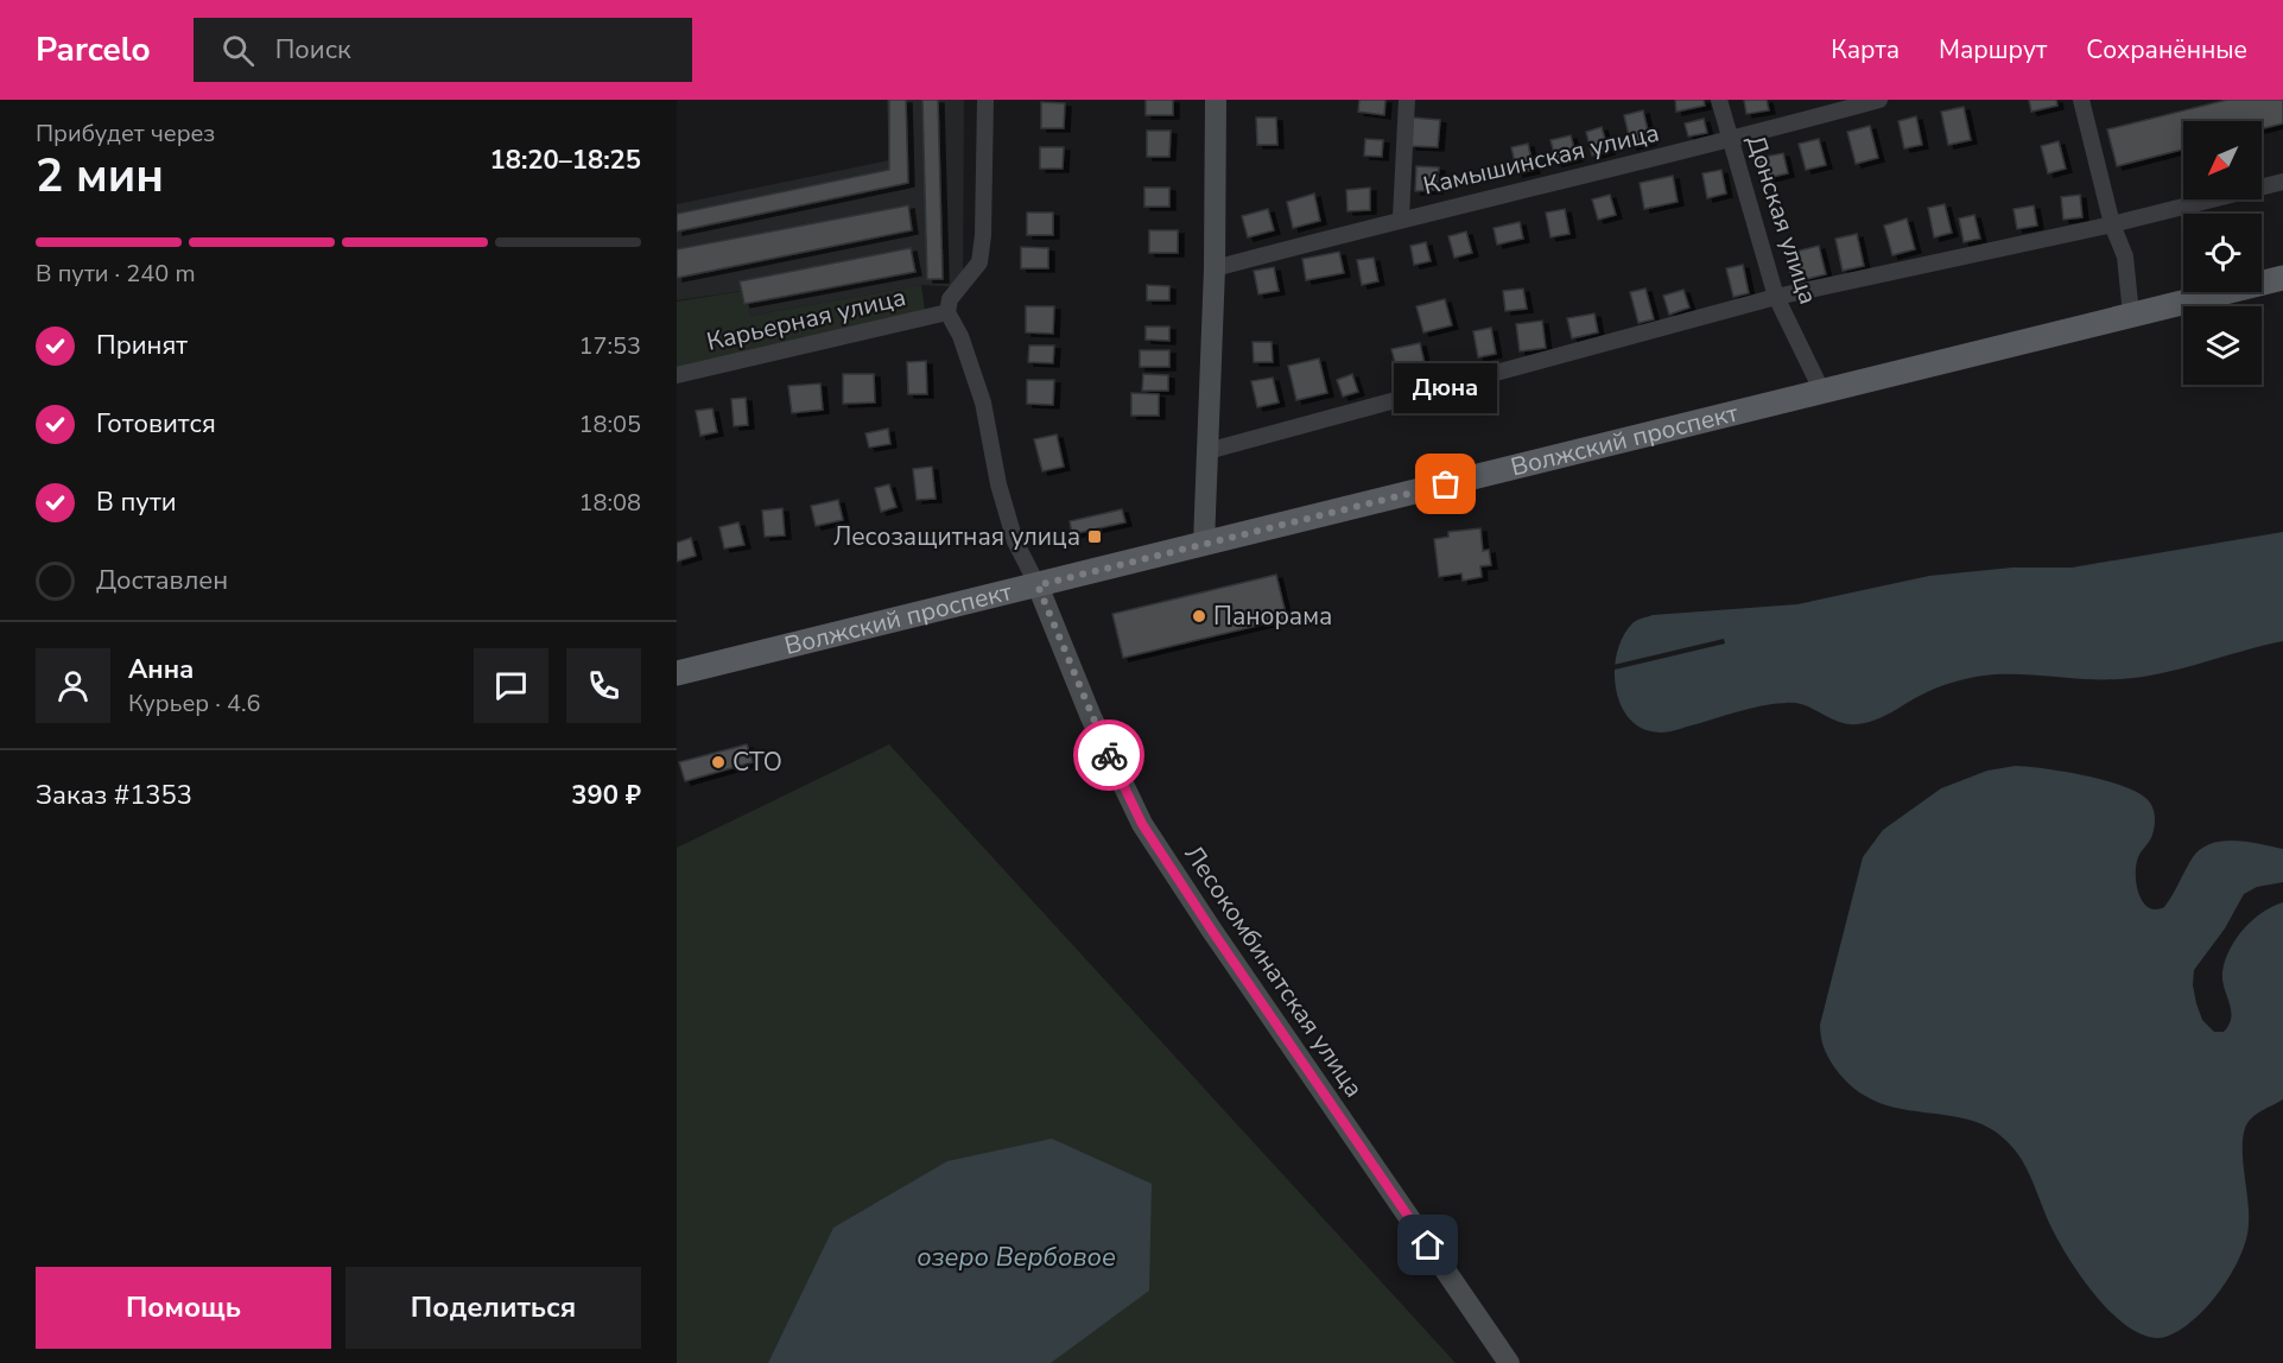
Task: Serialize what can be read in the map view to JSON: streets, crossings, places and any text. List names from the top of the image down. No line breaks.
{"streets":{"main road":["Волжский проспект"],"street":["Камышинская улица","Донская улица","Карьерная улица","Лесокомбинатская улица"]},"crossings":[["Камышинская улица","Донская улица"],["Донская улица","Волжский проспект"],["Волжский проспект","Лесокомбинатская улица"]],"water":["озеро Вербовое"],"places":{"other":["Дюна","Панорама","СТО"],"transit":["Лесозащитная улица"]},"north":"bottom left","page":{"header":"Parcelo","search":"Поиск","nav":["Карта","Маршрут","Сохранённые"],"heading":["2 мин","Прибудет через","18:20–18:25"],"panel":["Анна","Курьер · 4.6","Заказ #1353","390 ₽"],"bar":"В пути · 240 m","list":[["Принят","17:53"],["Готовится","18:05"],["В пути","18:08"],"Доставлен"],"bubble":"Дюна","buttons":["Помощь","Поделиться"]}}
